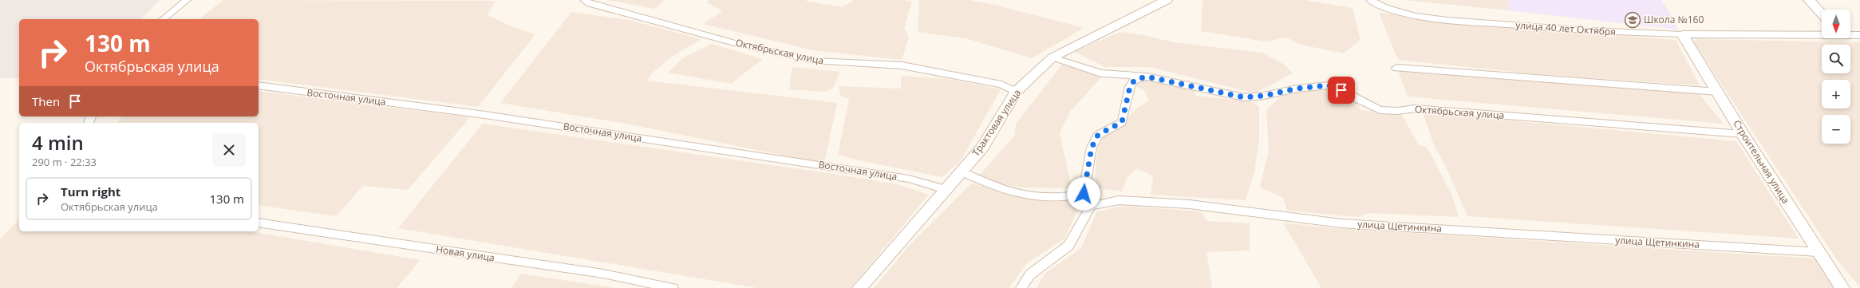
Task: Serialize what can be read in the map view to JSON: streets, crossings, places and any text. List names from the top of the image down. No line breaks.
{"streets":{"street":["улица 40 лет Октября","Октябрьская улица","Восточная улица","Трактовая улица","Строительная улица","улица Щетинкина","Новая улица"]},"crossings":[["улица 40 лет Октября","Строительная улица"],["Октябрьская улица","Трактовая улица"],["Октябрьская улица","Строительная улица"],["Восточная улица","Трактовая улица"],["Строительная улица","улица Щетинкина"]],"places":{"school or university":["Школа №160"]},"north":"bottom","page":{"map_buttons":["+","−"],"turn":["130 m","Октябрьская улица"],"then":"Then","heading":["4 min","290 m · 22:33"],"list":[{"name":"Turn right","note":"Октябрьская улица","value":"130 m"}]}}
